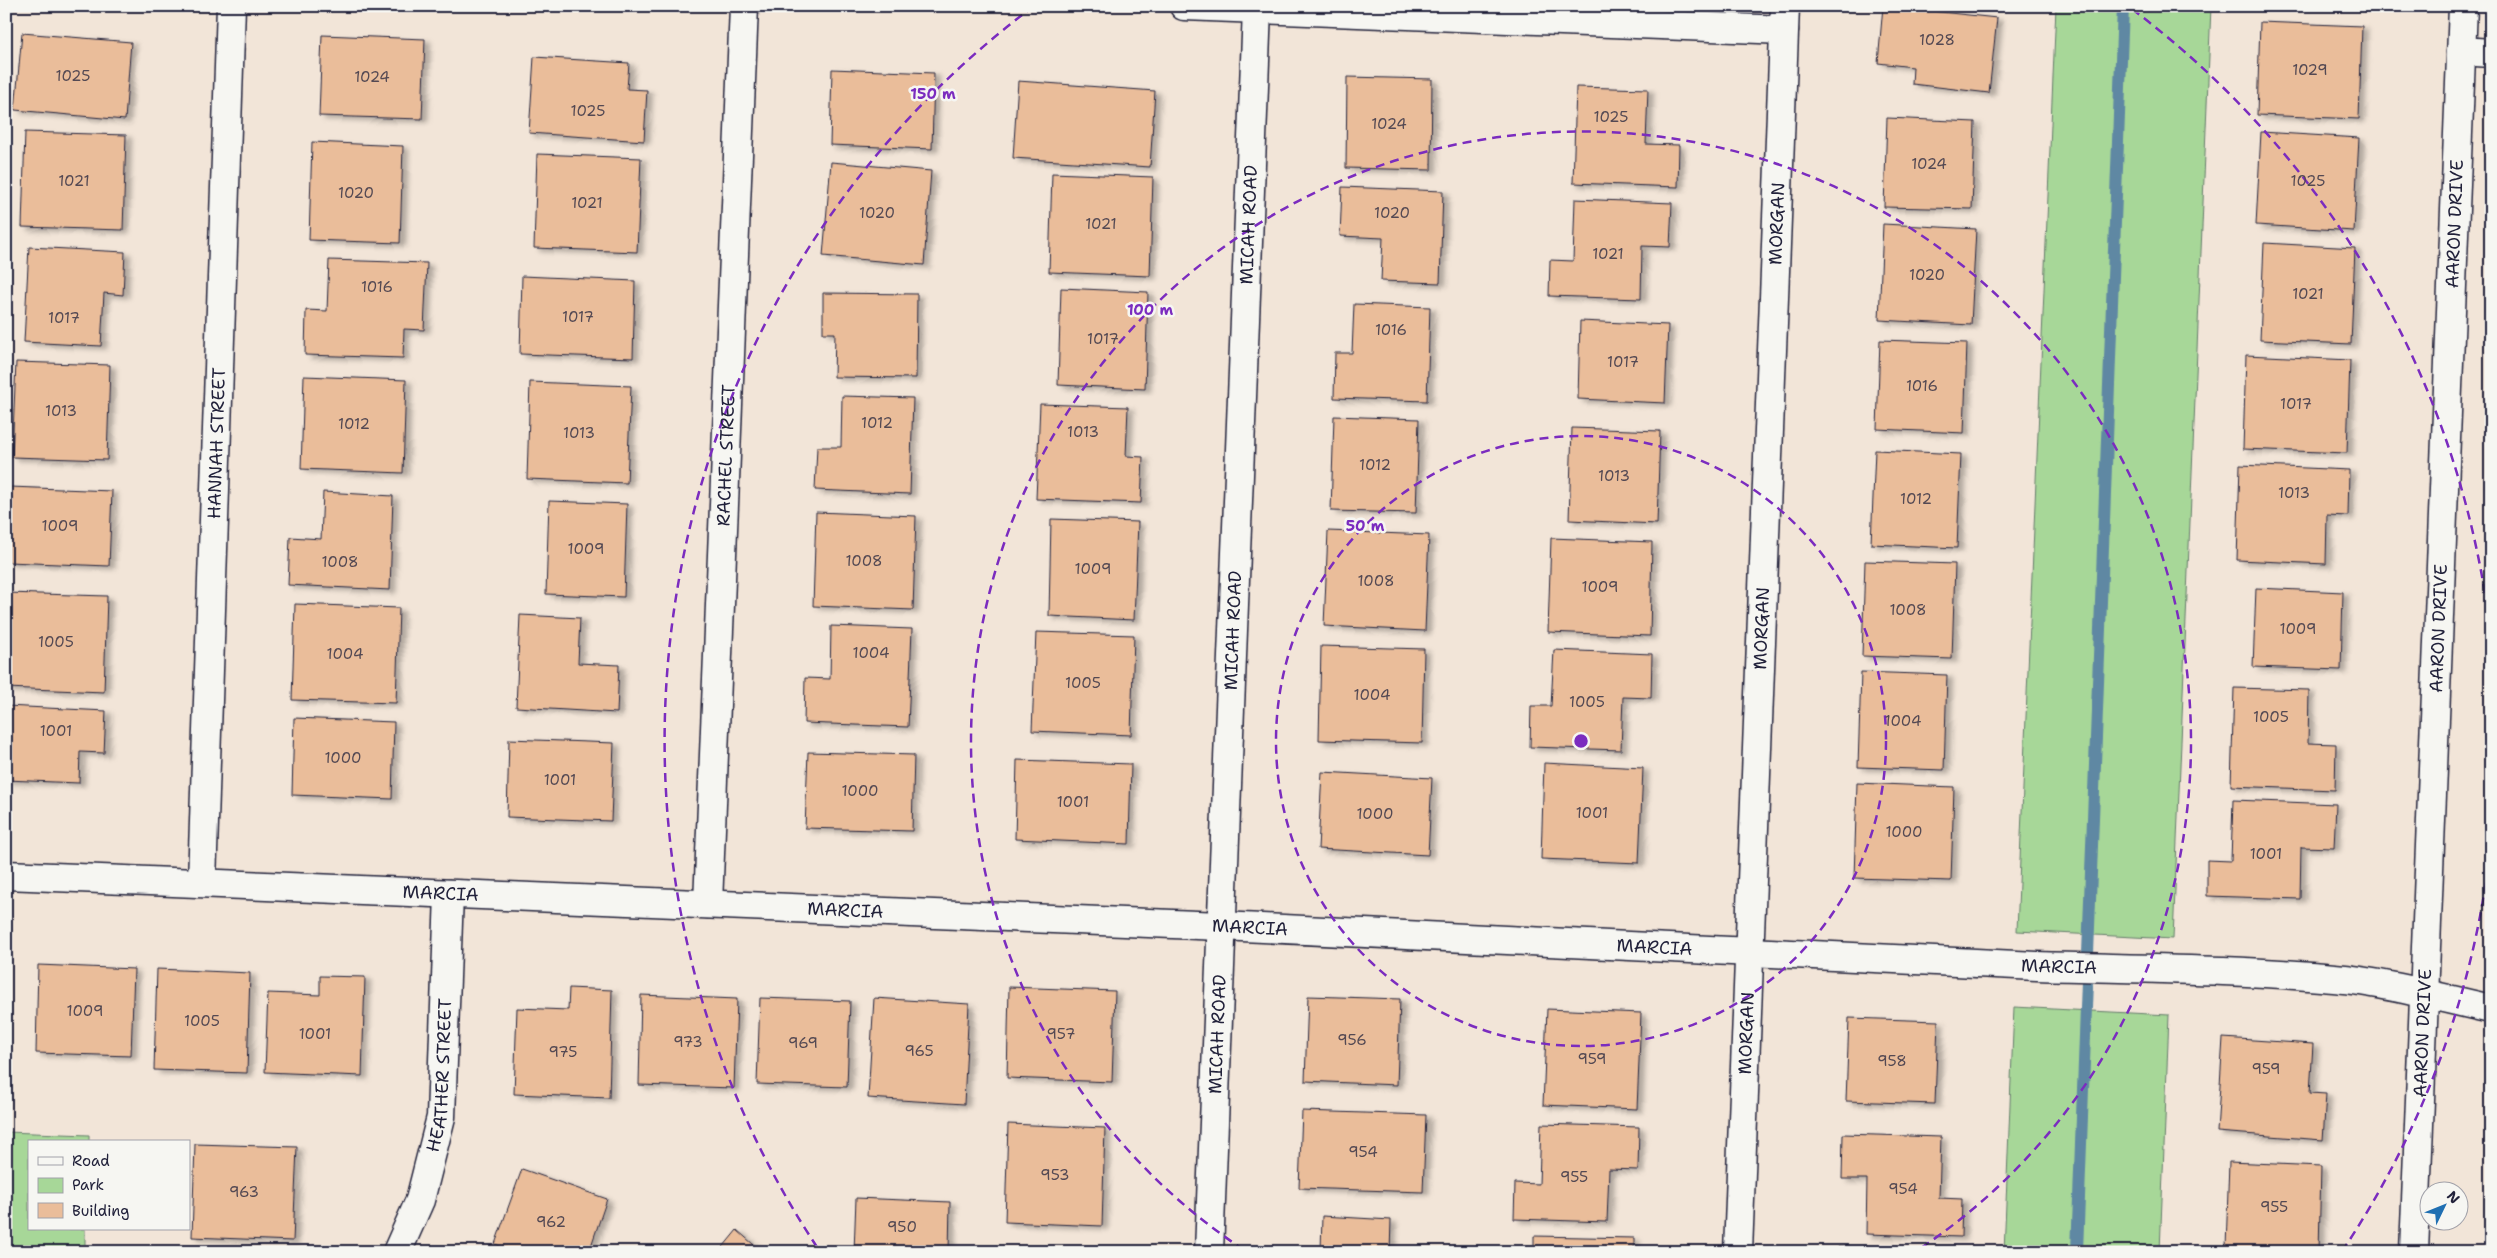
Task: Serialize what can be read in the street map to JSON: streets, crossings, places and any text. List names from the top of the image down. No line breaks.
{"streets":{"street":["MORGAN","AARON DRIVE","MICAH ROAD","HANNAH STREET","RACHEL STREET","MARCIA","HEATHER STREET"]},"crossings":[["MORGAN","MARCIA"],["AARON DRIVE","MARCIA"],["MICAH ROAD","MARCIA"],["HANNAH STREET","MARCIA"],["RACHEL STREET","MARCIA"],["MARCIA","HEATHER STREET"]],"house_numbers":["1028","1029","1025","1024","1025","1025","1024","1024","1021","1025","1020","1021","1020","1020","1021","1021","1020","1016","1021","1017","1017","1016","1017","1017","1016","1017","1013","1012","1012","1013","1013","1012","1013","1013","1012","1009","1009","1008","1008","1009","1008","1009","1008","1009","1005","1004","1004","1005","1004","1005","1005","1004","1001","1000","1001","1000","1001","1001","1000","1000","1001","1009","1005","1001","957","956","973","969","965","975","959","958","959","954","953","955","954","963","955","962","950"],"legend":["Road","Park","Building"],"north":"top right","rings":["150 m","100 m","50 m"]}
